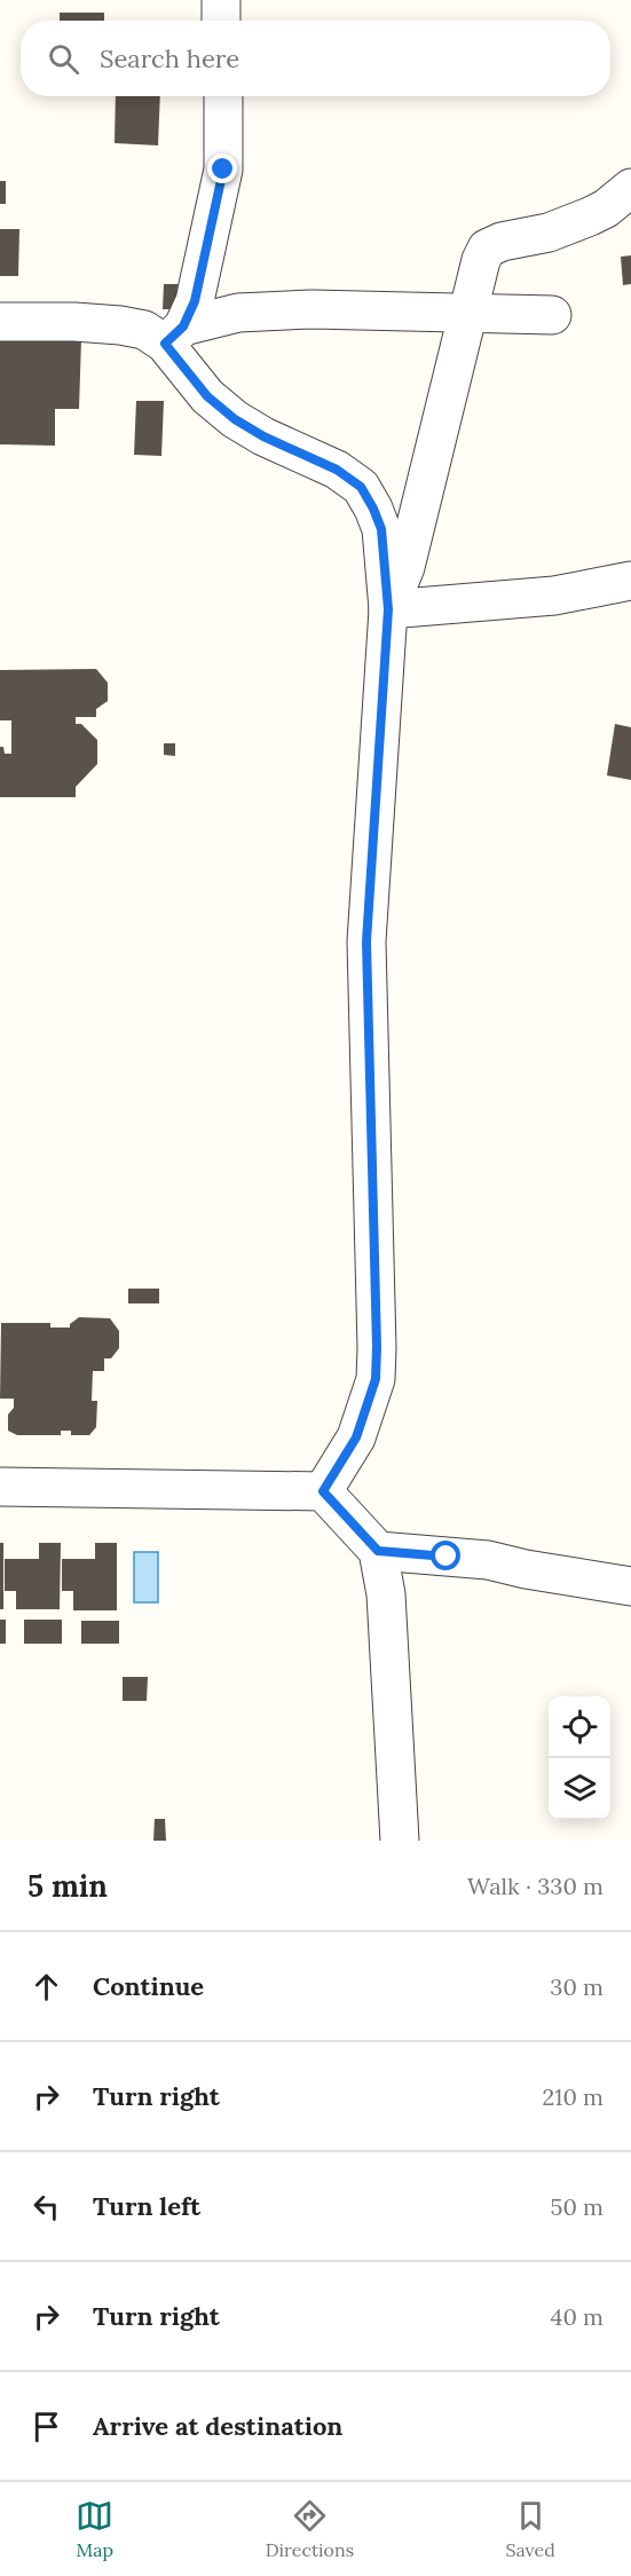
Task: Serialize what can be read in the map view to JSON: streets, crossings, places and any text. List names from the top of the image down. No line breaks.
{"page":{"search":"Search here","heading":["5 min","Walk · 330 m"],"list":[["Continue","30 m"],["Turn right","210 m"],["Turn left","50 m"],["Turn right","40 m"],"Arrive at destination"],"nav":["Map","Directions","Saved"]}}
